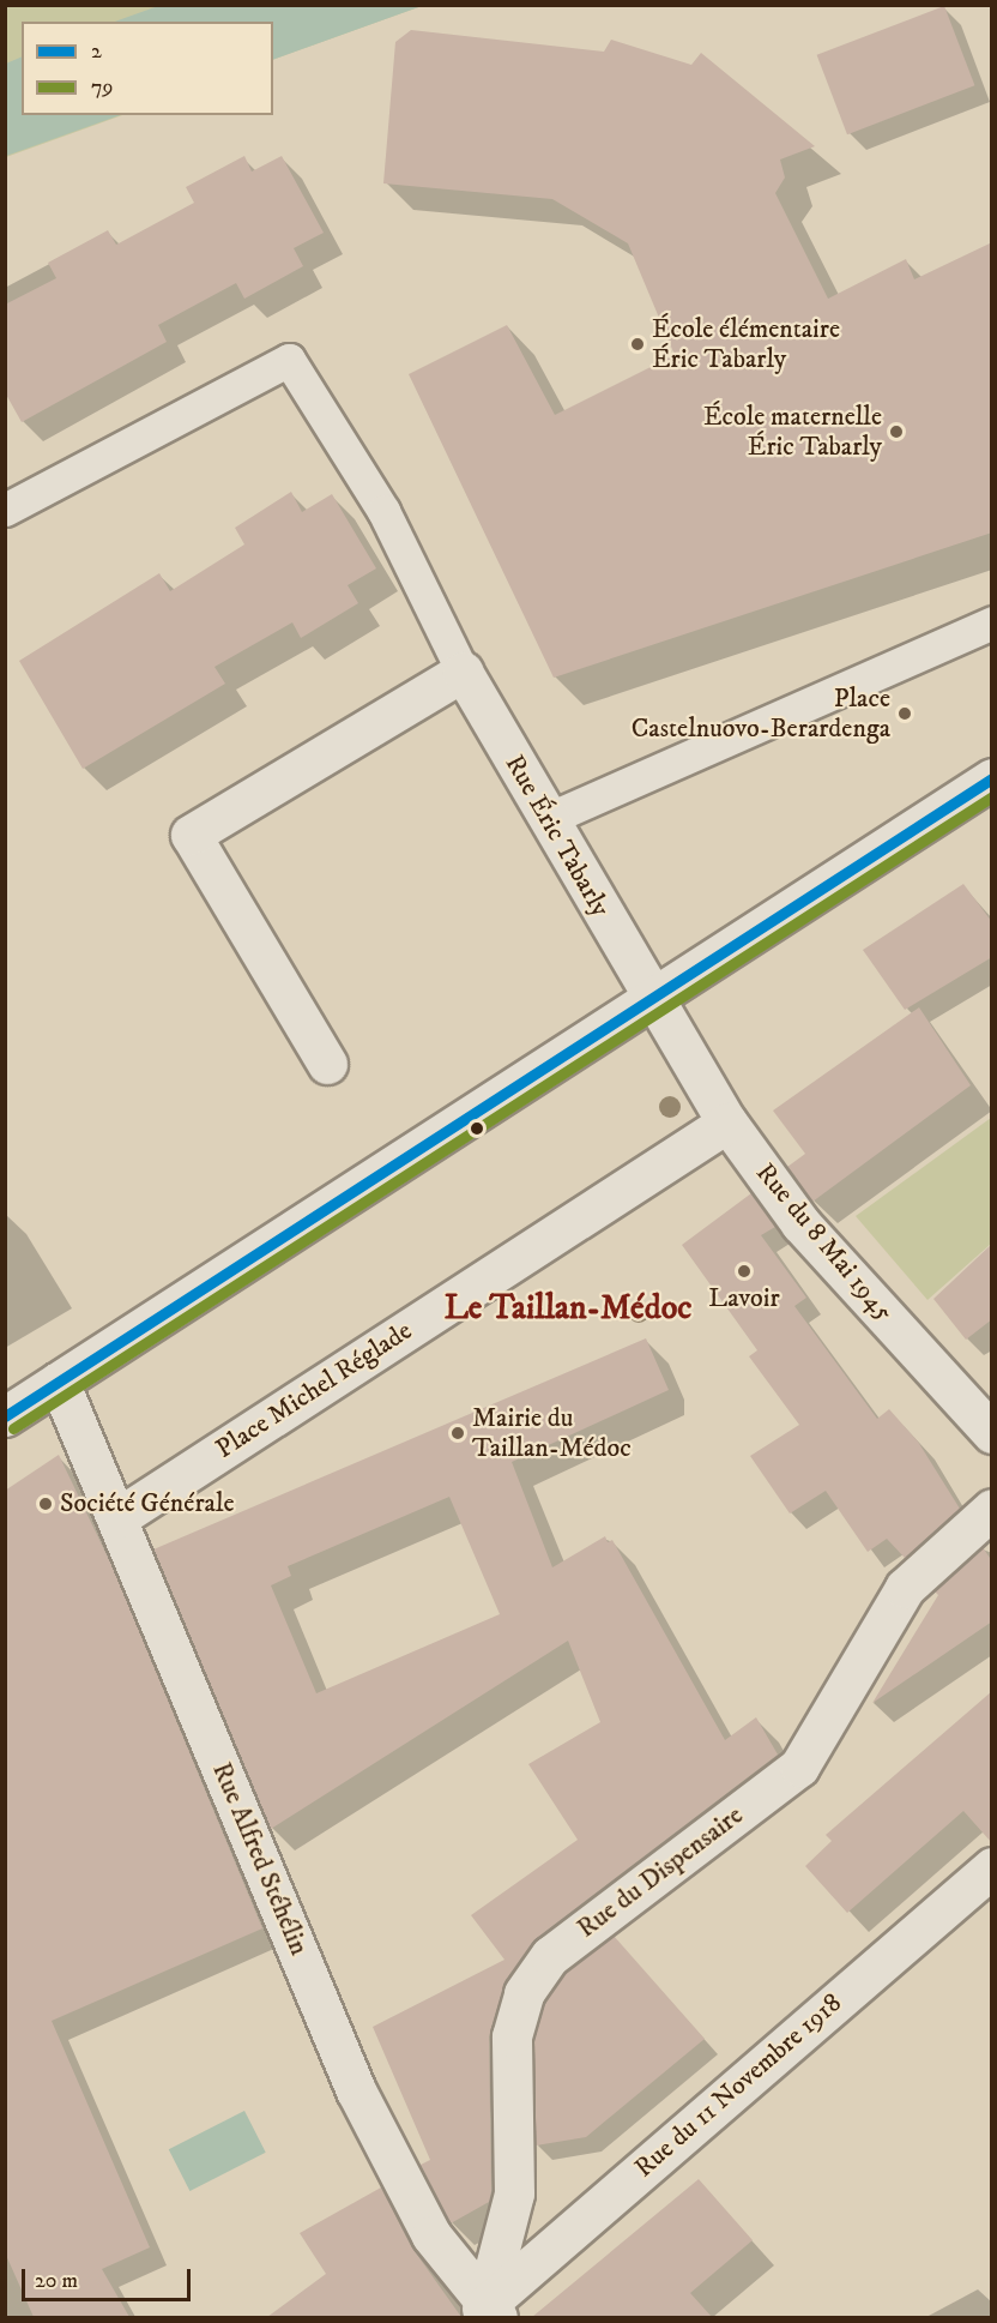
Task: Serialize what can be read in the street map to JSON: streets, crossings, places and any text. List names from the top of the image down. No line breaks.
{"streets":{"street":["Rue Éric Tabarly","Rue du 8 Mai 1945","Place Michel Réglade","Rue Alfred Stéhélin","Rue du Dispensaire","Rue du 11 Novembre 1918"]},"crossings":[["Rue Éric Tabarly","Rue du 8 Mai 1945"],["Rue du 8 Mai 1945","Place Michel Réglade"],["Place Michel Réglade","Rue Alfred Stéhélin"],["Rue Alfred Stéhélin","Rue du Dispensaire"],["Rue Alfred Stéhélin","Rue du 11 Novembre 1918"],["Rue du Dispensaire","Rue du 11 Novembre 1918"]],"districts":["Le Taillan-Médoc"],"places":["École élémentaire Éric Tabarly","École maternelle Éric Tabarly","Place Castelnuovo-Berardenga","Lavoir","Mairie du Taillan-Médoc","Société Générale"],"lines":["transit line 2","transit line 79"],"legend":["2","79"],"scale_bar":"20 m"}
